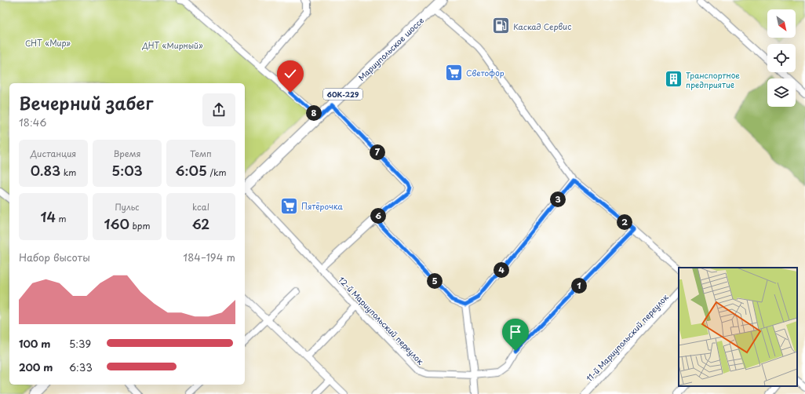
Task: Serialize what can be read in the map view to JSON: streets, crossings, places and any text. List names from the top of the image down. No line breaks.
{"streets":{"main road":["Мариупольское шоссе","60К-229"],"street":["12-й Мариупольский переулок","11-й Мариупольский переулок"]},"parks":["СНТ «Мир»","ДНТ «Мирный»"],"places":{"fuel station":["Каскад Сервис"],"supermarket":["Светофор","Пятёрочка"],"building":["Транспортное предприятие"]},"north":"bottom right","page":{"heading":["Вечерний забег","18:46"],"pins":["8","7","3","6","2","4","5","1"],"stats":[["Дистанция","0.83 km"],["Время","5:03"],["Темп","6:05 /km"],["14 m"],["Пульс","160 bpm"],["kcal","62"]],"chart":["Набор высоты","184–194 m"],"list":[{"name":"100 m","note":"5:39"},{"name":"200 m","note":"6:33"}]}}
